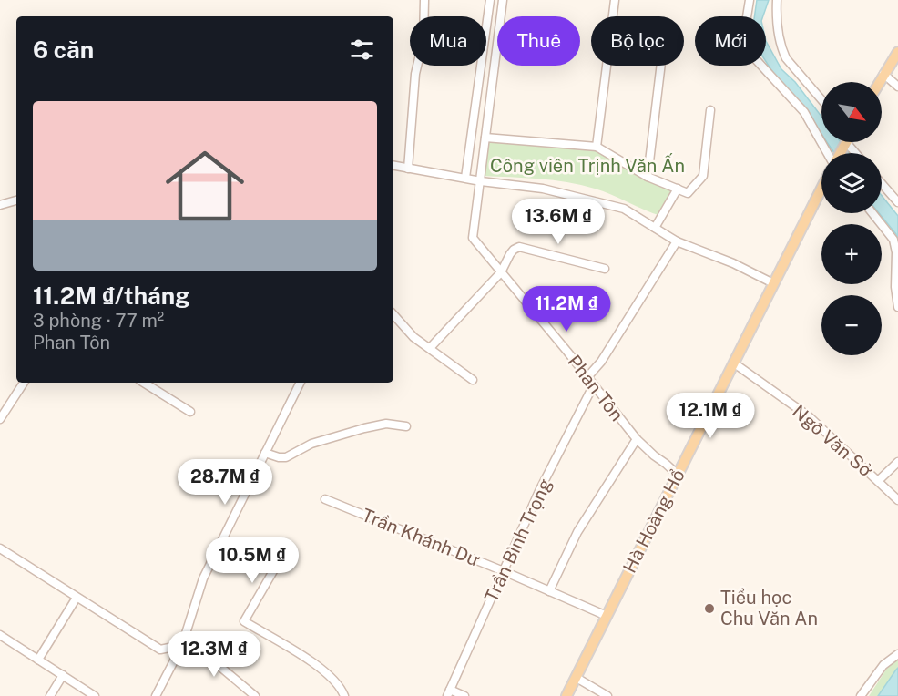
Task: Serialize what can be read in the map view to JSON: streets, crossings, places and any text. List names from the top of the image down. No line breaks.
{"streets":{"main road":["Hà Hoàng Hổ"],"street":["Phan Tôn","Ngô Văn Sở","Trần Khánh Dư","Trần Bình Trọng"]},"crossings":[["Phan Tôn","Hà Hoàng Hổ"],["Phan Tôn","Trần Bình Trọng"],["Ngô Văn Sở","Hà Hoàng Hổ"],["Hà Hoàng Hổ","Trần Khánh Dư"],["Trần Khánh Dư","Trần Bình Trọng"]],"parks":["Công viên Trịnh Văn Ấn"],"places":["Tiểu học Chu Văn An"],"north":"bottom right","page":{"chip":["Mua","Thuê","Bộ lọc","Mới"],"heading":"6 căn","map_buttons":["+","−"],"list":[{"name":"11.2M ₫/tháng","note":"3 phòng · 77 m² · Phan Tôn"}],"price":["13.6M ₫","11.2M ₫","12.1M ₫","28.7M ₫","10.5M ₫","12.3M ₫"]}}
